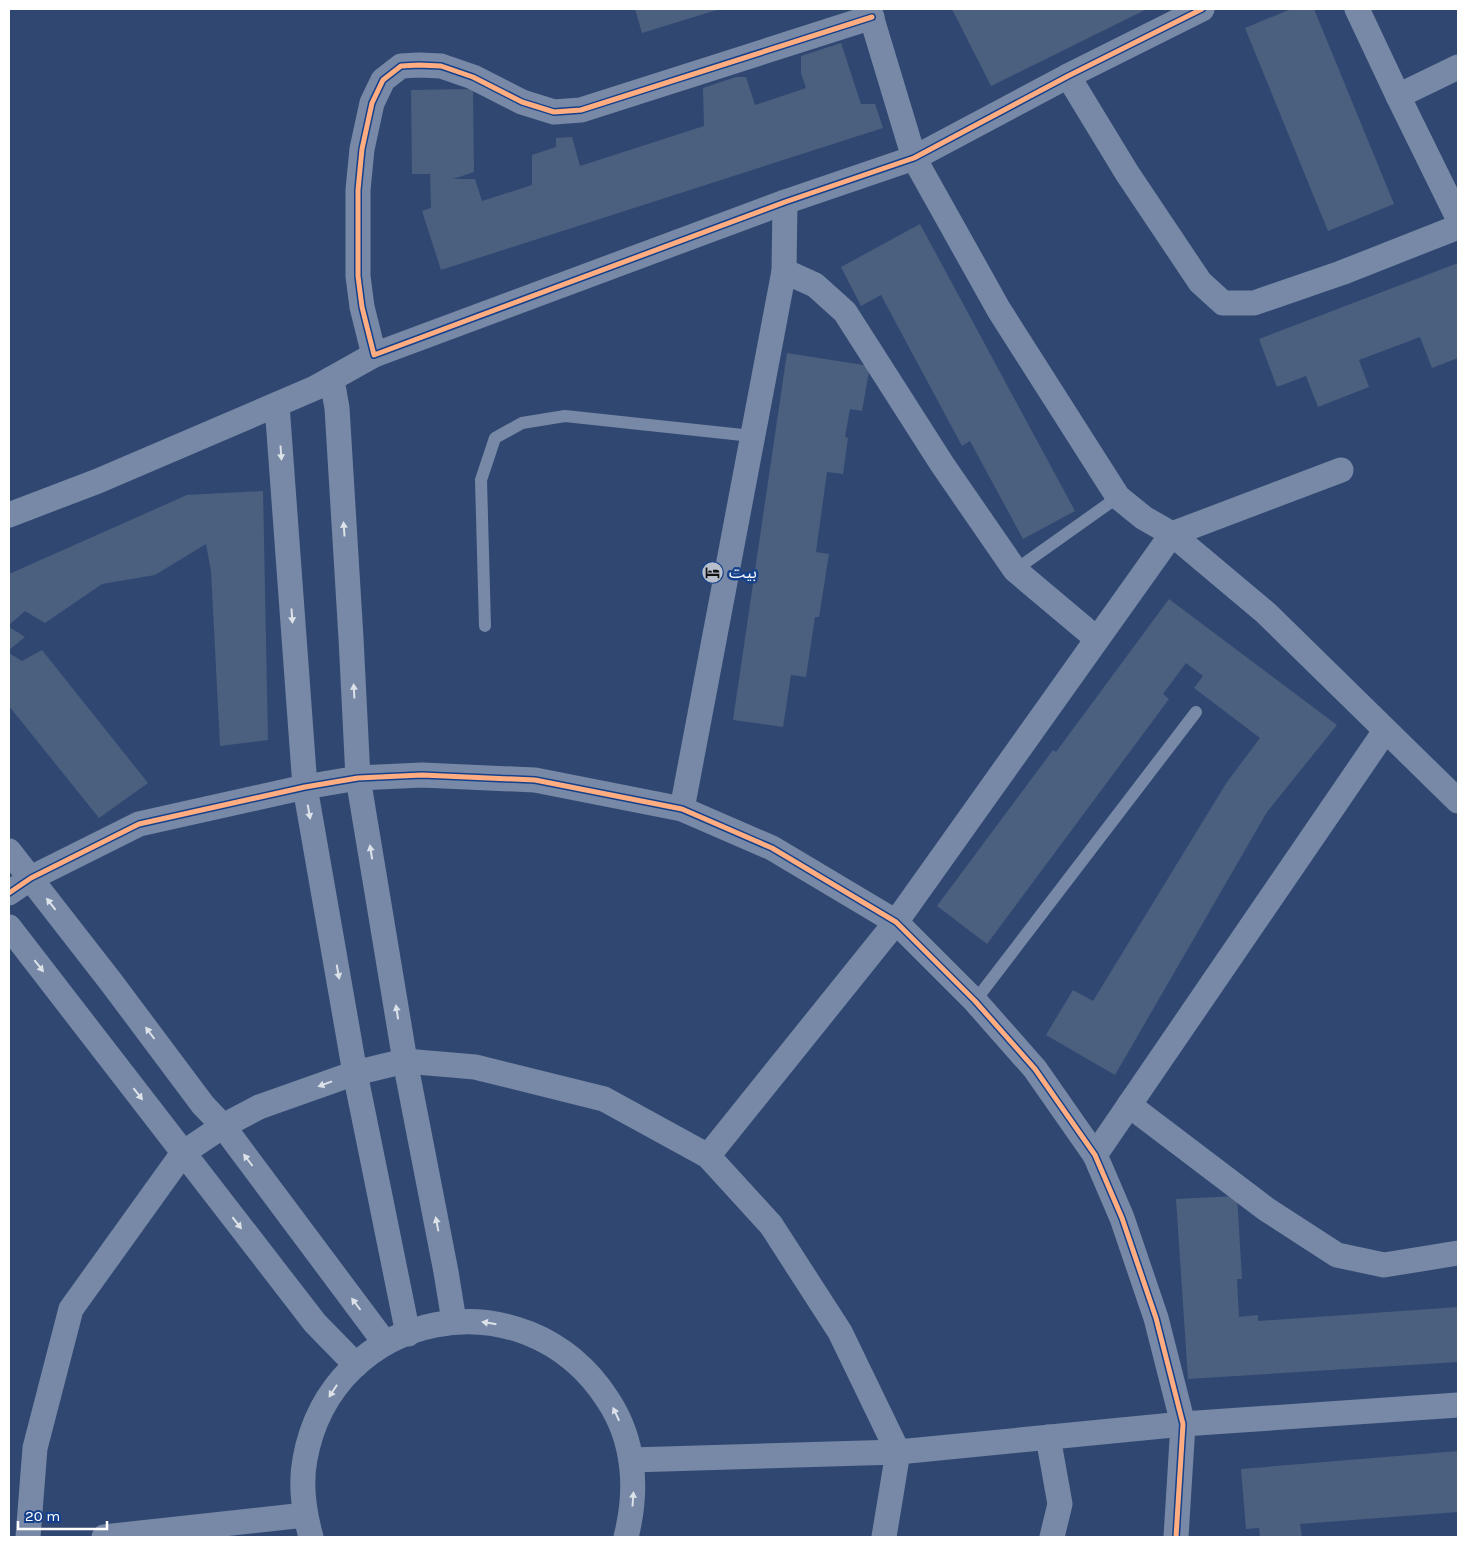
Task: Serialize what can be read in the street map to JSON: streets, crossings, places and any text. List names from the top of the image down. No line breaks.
{"places":{"hotel":["بيت"]},"scale_bar":"20 m"}
